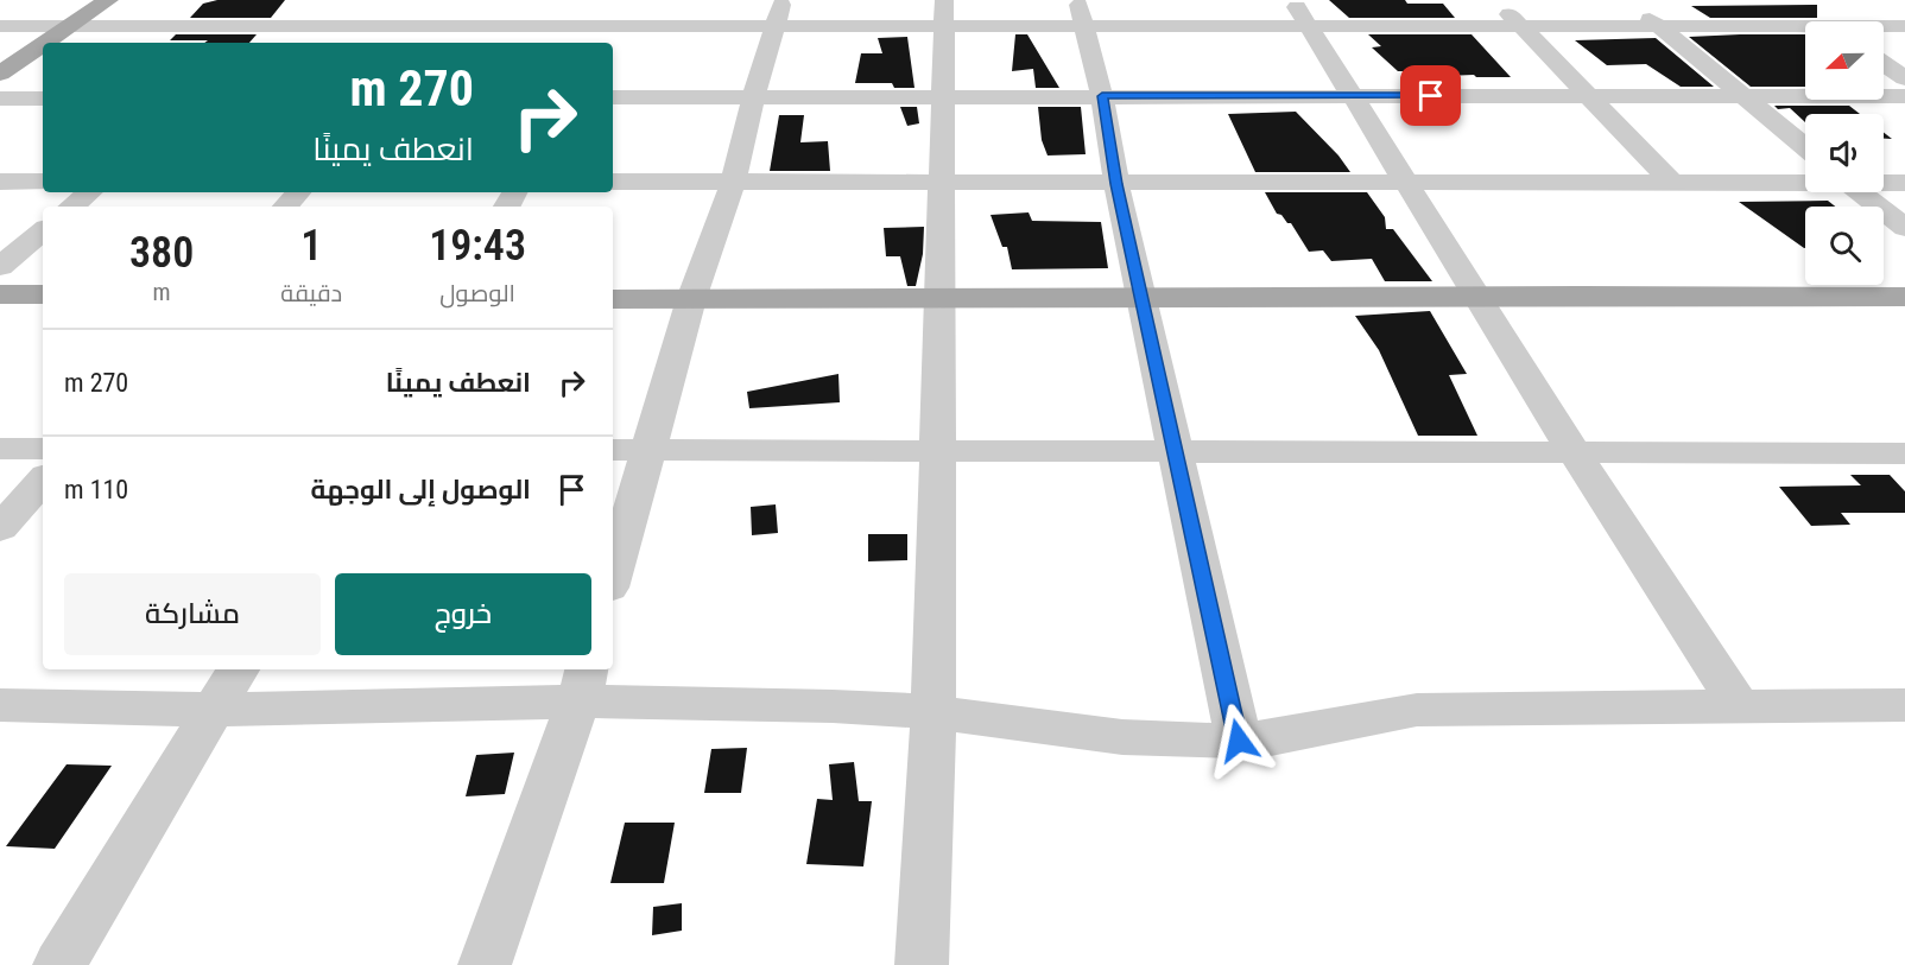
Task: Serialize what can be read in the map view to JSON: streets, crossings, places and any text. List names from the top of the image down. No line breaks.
{"north":"left","page":{"turn":["270 m","انعطف يمينًا"],"eta":["19:43","الوصول","1","دقيقة","380","m"],"list":[{"name":"انعطف يمينًا","value":"270 m"},{"name":"الوصول إلى الوجهة","value":"110 m"}],"buttons":["خروج","مشاركة"]}}
